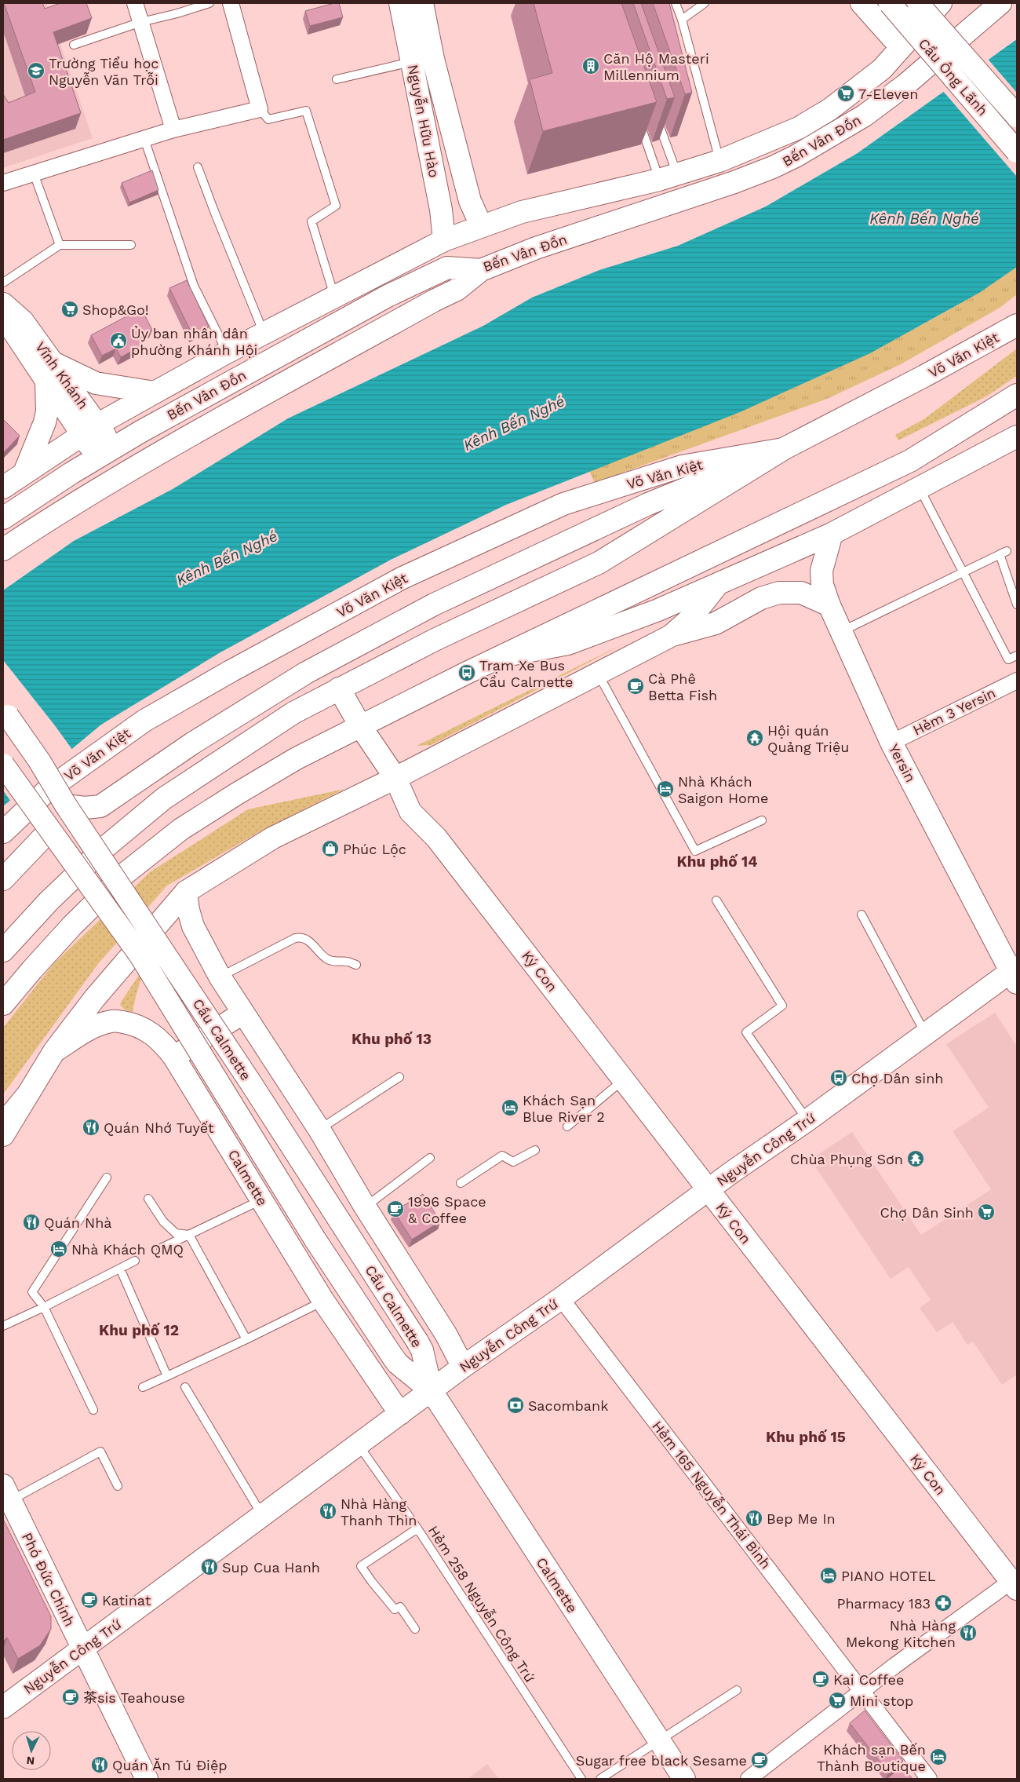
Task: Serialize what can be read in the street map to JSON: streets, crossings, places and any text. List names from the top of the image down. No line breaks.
{"streets":{"main road":["Cầu Ông Lãnh","Nguyễn Hữu Hào","Bến Vân Đồn","Võ Văn Kiệt","Vĩnh Khánh","Yersin","Ký Con","Cầu Calmette","Nguyễn Công Trứ","Calmette","Phó Đức Chính"],"street":["Hẻm 3 Yersin","Hẻm 165 Nguyễn Thái Bình"],"lane":["Hẻm 258 Nguyễn Công Trứ"]},"crossings":[["Nguyễn Hữu Hào","Bến Vân Đồn"],["Bến Vân Đồn","Vĩnh Khánh"],["Võ Văn Kiệt","Ký Con"],["Hẻm 3 Yersin","Yersin"],["Yersin","Nguyễn Công Trứ"],["Ký Con","Nguyễn Công Trứ"],["Cầu Calmette","Nguyễn Công Trứ"],["Cầu Calmette","Calmette"],["Nguyễn Công Trứ","Calmette"],["Nguyễn Công Trứ","Hẻm 165 Nguyễn Thái Bình"],["Nguyễn Công Trứ","Phó Đức Chính"],["Nguyễn Công Trứ","Hẻm 258 Nguyễn Công Trứ"]],"districts":["Khu phố 14","Khu phố 13","Khu phố 12","Khu phố 15"],"water":["Kênh Bến Nghé"],"places":{"building":["Căn Hộ Masteri Millennium"],"school or university":["Trường Tiểu học Nguyễn Văn Trỗi"],"supermarket":["7-Eleven","Shop&Go!","Chợ Dân Sinh","Mini stop"],"public building":["Ủy ban nhân dân phường Khánh Hội"],"bus stop":["Trạm Xe Bus Cầu Calmette","Chợ Dân sinh"],"cafe":["Cà Phê Betta Fish","1996 Space & Coffee","Katinat","Kai Coffee","茶sis Teahouse","Sugar free black Sesame"],"temple":["Hội quán Quảng Triệu","Chùa Phụng Sơn"],"hotel":["Nhà Khách Saigon Home","Khách Sạn Blue River 2","Nhà Khách QMQ","PIANO HOTEL","Khách sạn Bến Thành Boutique"],"shop":["Phúc Lộc"],"restaurant":["Quán Nhớ Tuyết","Quán Nhà","Nhà Hàng Thanh Thìn","Bep Me In","Sup Cua Hanh","Nhà Hàng Mekong Kitchen","Quán Ăn Tú Điệp"],"bank":["Sacombank"],"pharmacy":["Pharmacy 183"]},"north":"bottom"}
